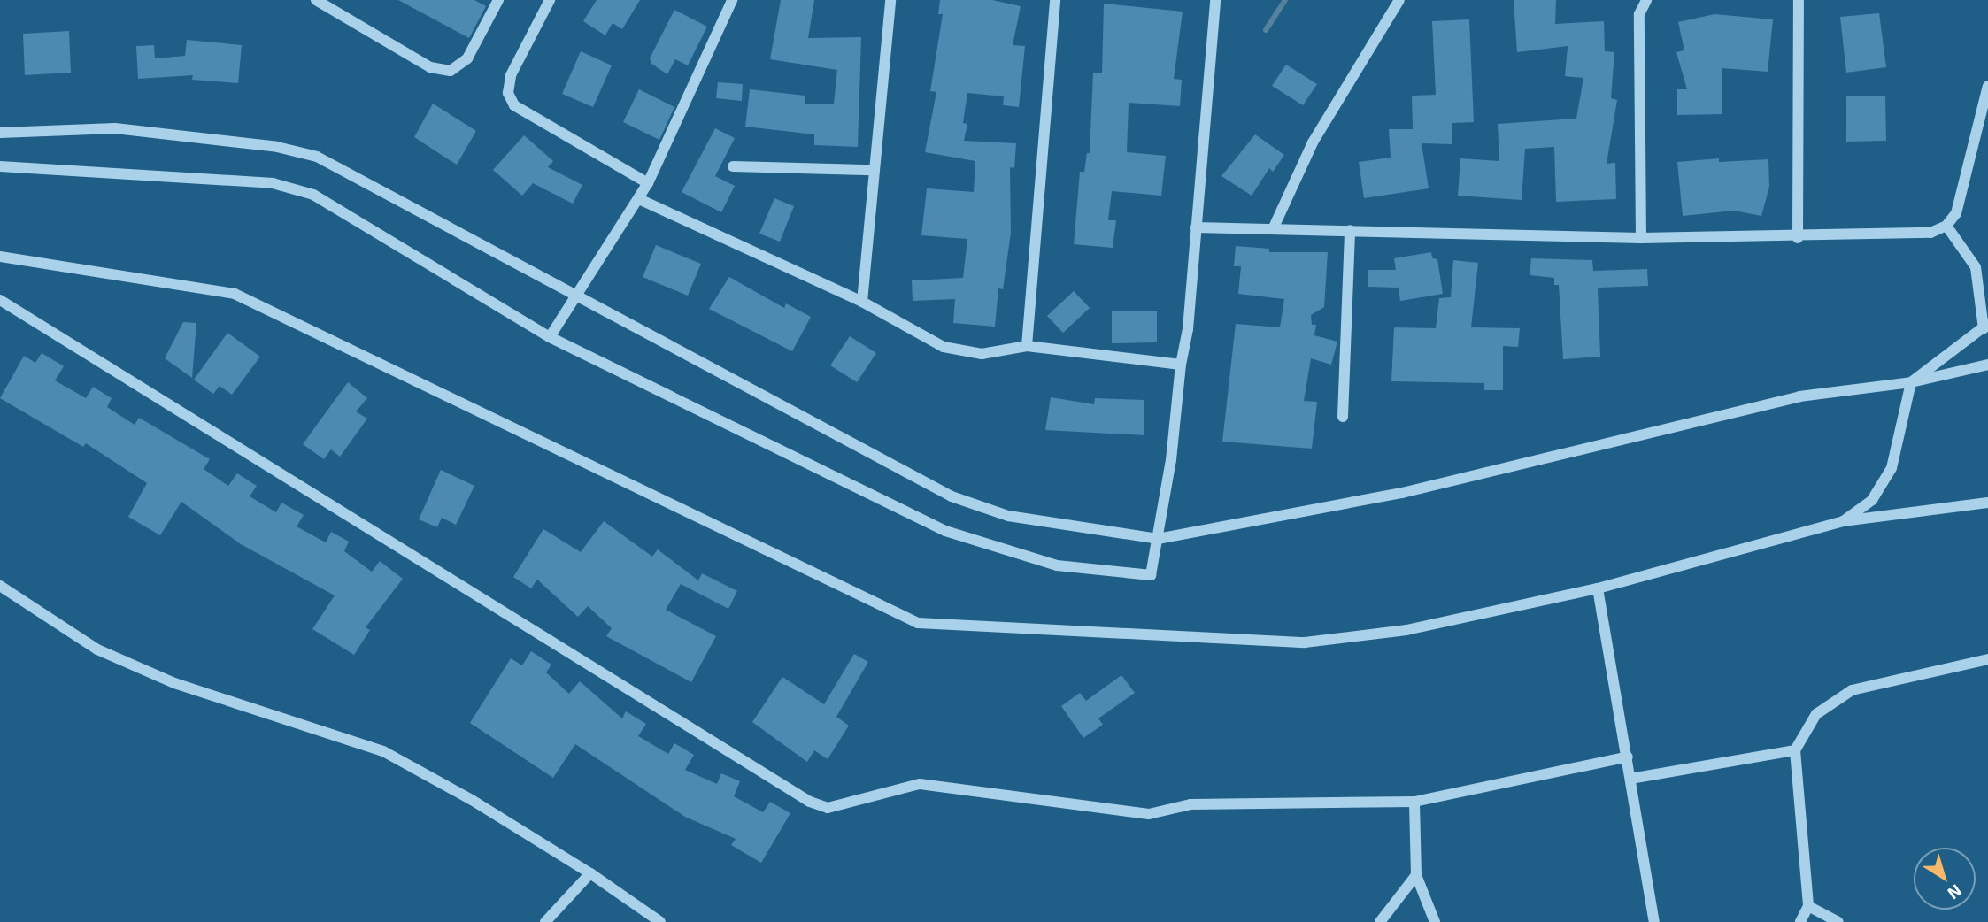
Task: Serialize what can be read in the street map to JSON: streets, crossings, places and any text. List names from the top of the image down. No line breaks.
{"north":"bottom right"}
